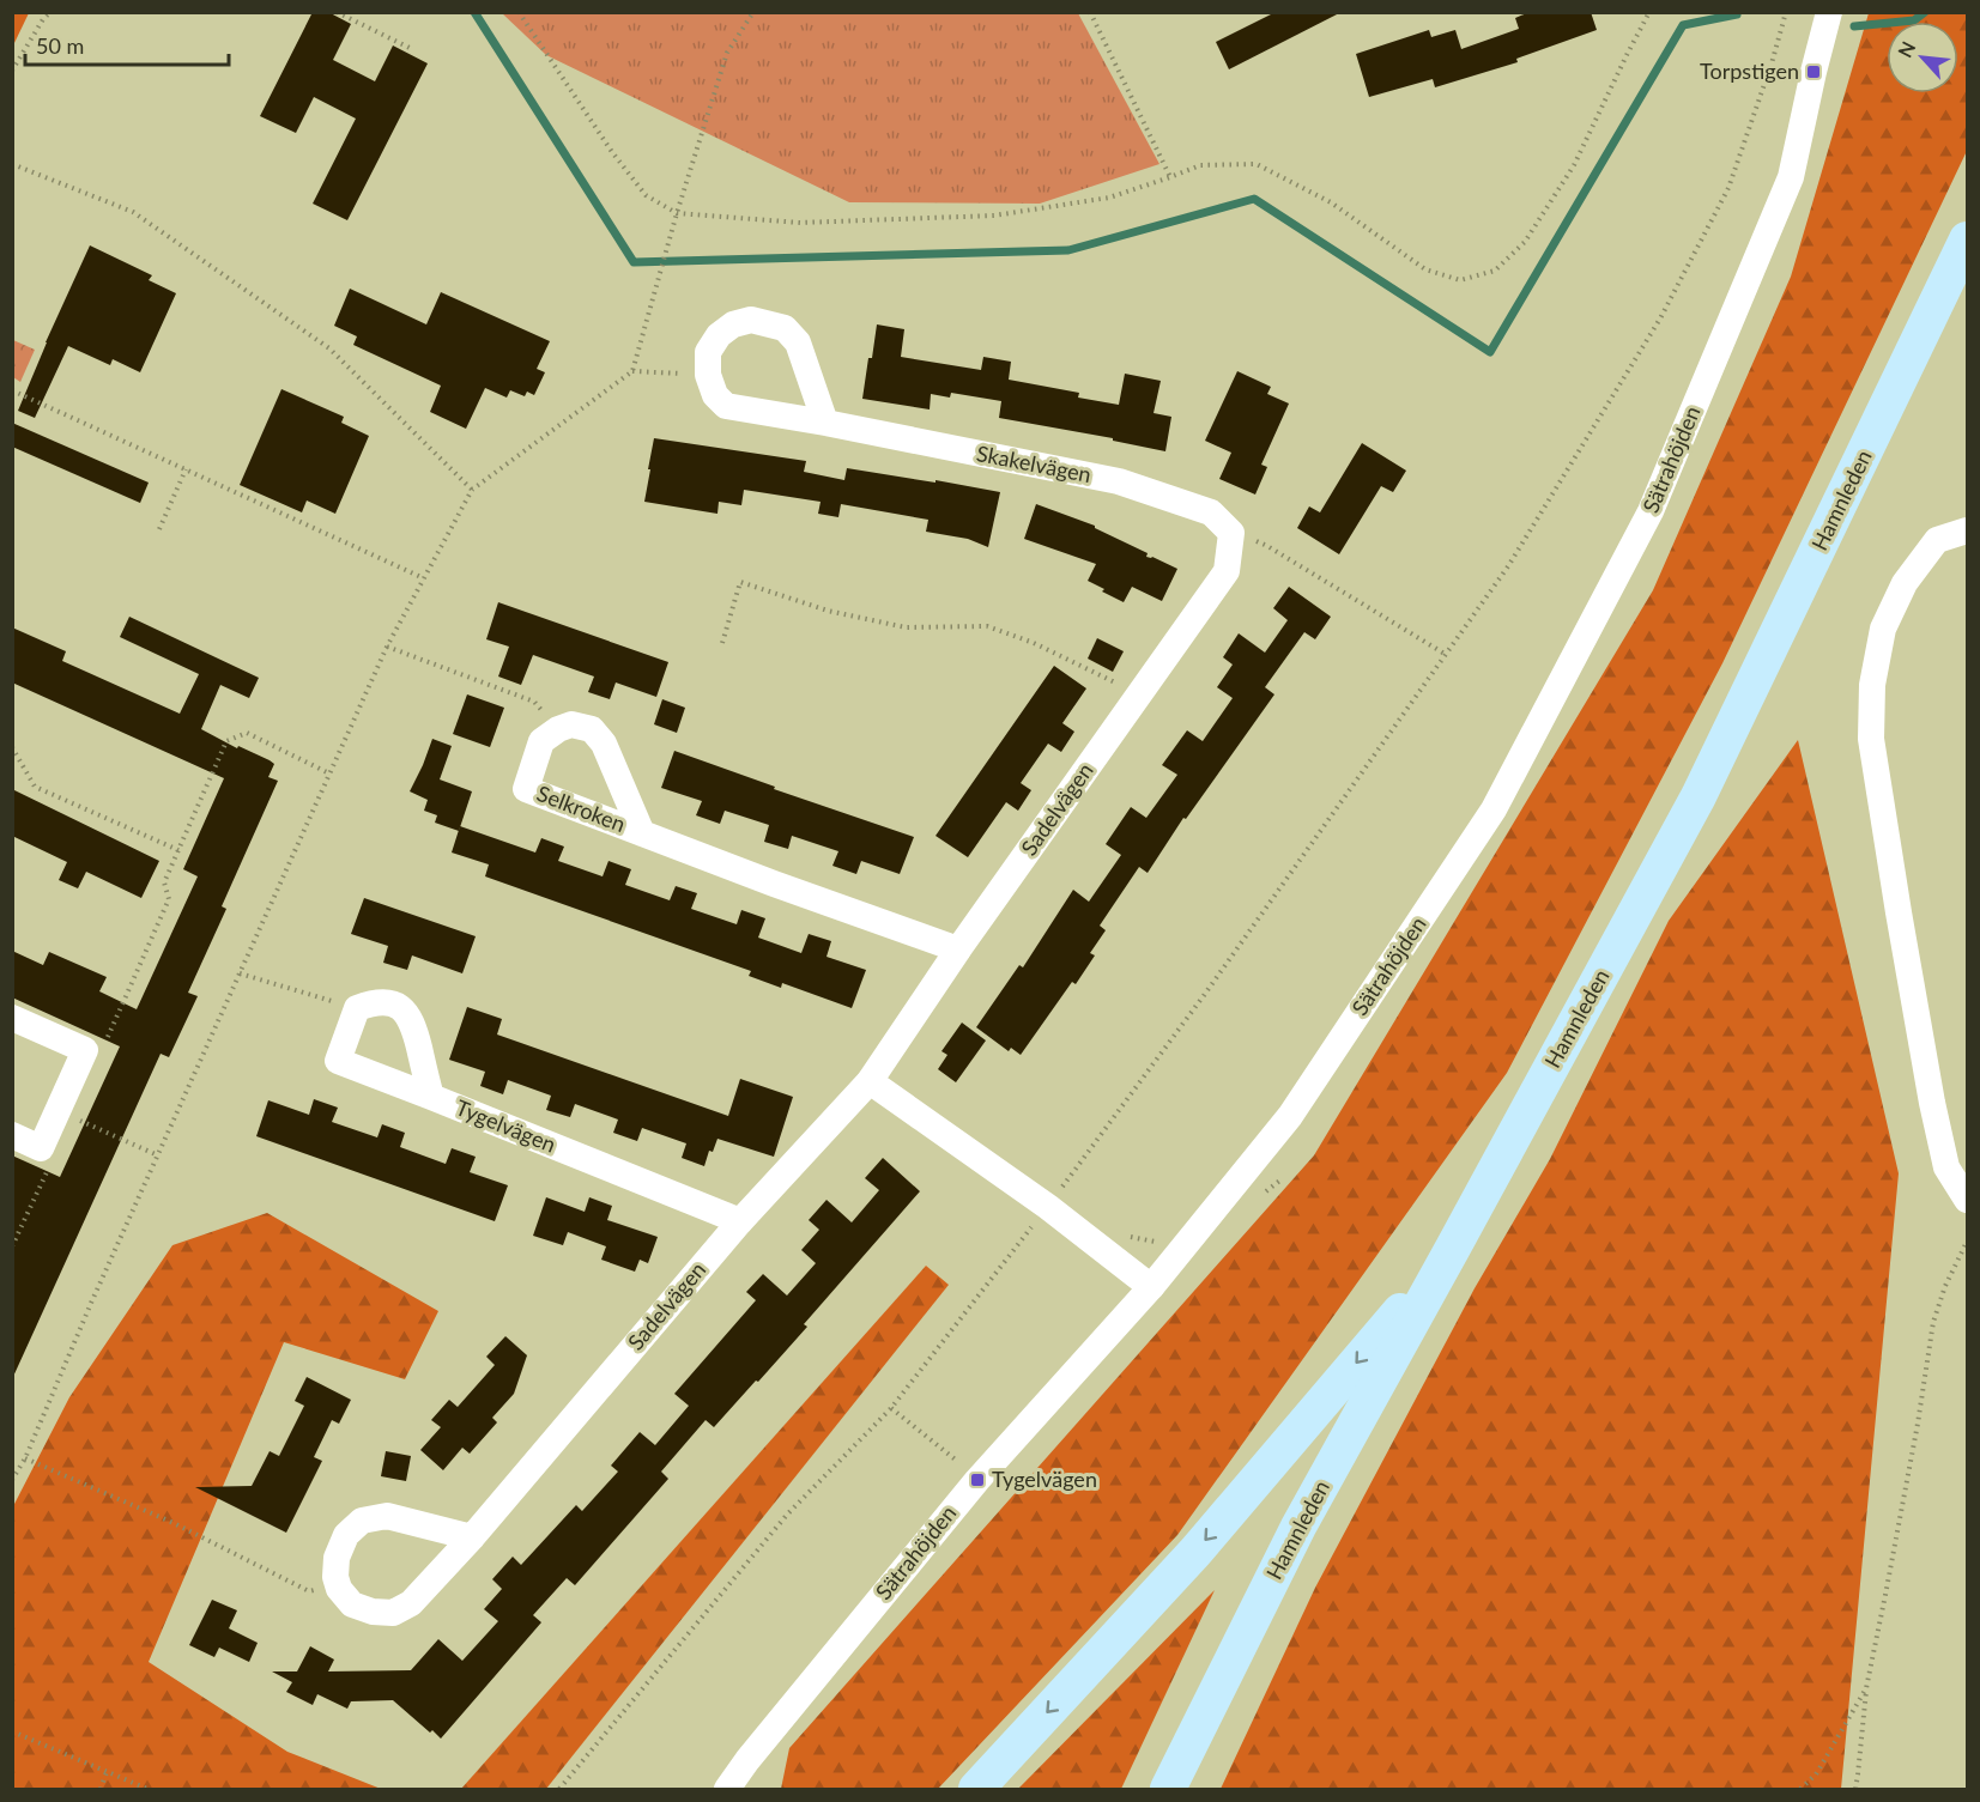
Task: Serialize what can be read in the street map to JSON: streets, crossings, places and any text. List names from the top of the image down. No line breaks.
{"streets":{"main road":["Hamnleden"],"street":["Sätrahöjden","Skakelvägen","Selkroken","Sadelvägen","Tygelvägen"]},"crossings":[["Skakelvägen","Sadelvägen"],["Selkroken","Sadelvägen"],["Sadelvägen","Tygelvägen"]],"places":{"transit":["Torpstigen","Tygelvägen"]},"scale_bar":"50 m","north":"top left"}
